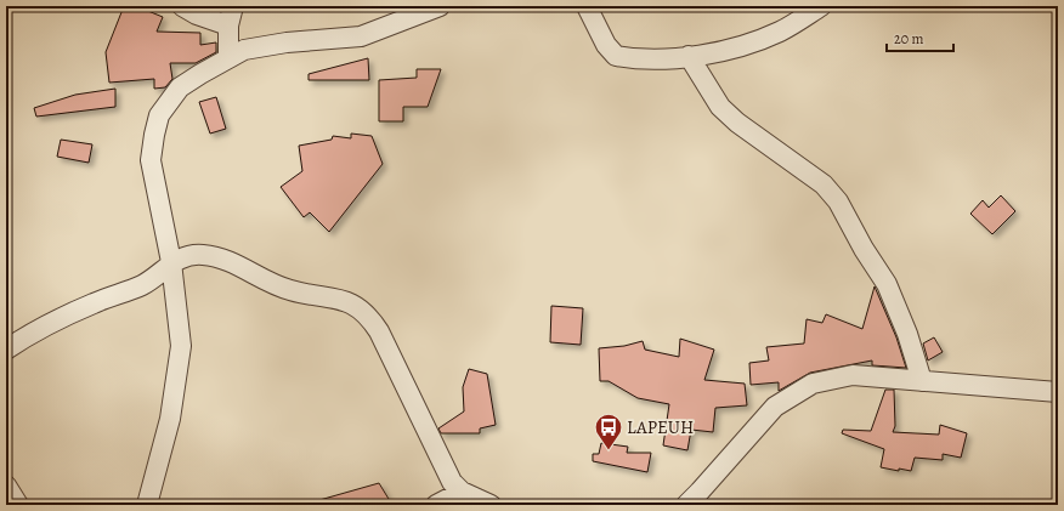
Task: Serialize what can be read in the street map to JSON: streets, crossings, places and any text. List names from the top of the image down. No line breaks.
{"places":{"bus stop":["LAPEUH"]},"scale_bar":"20 m"}
